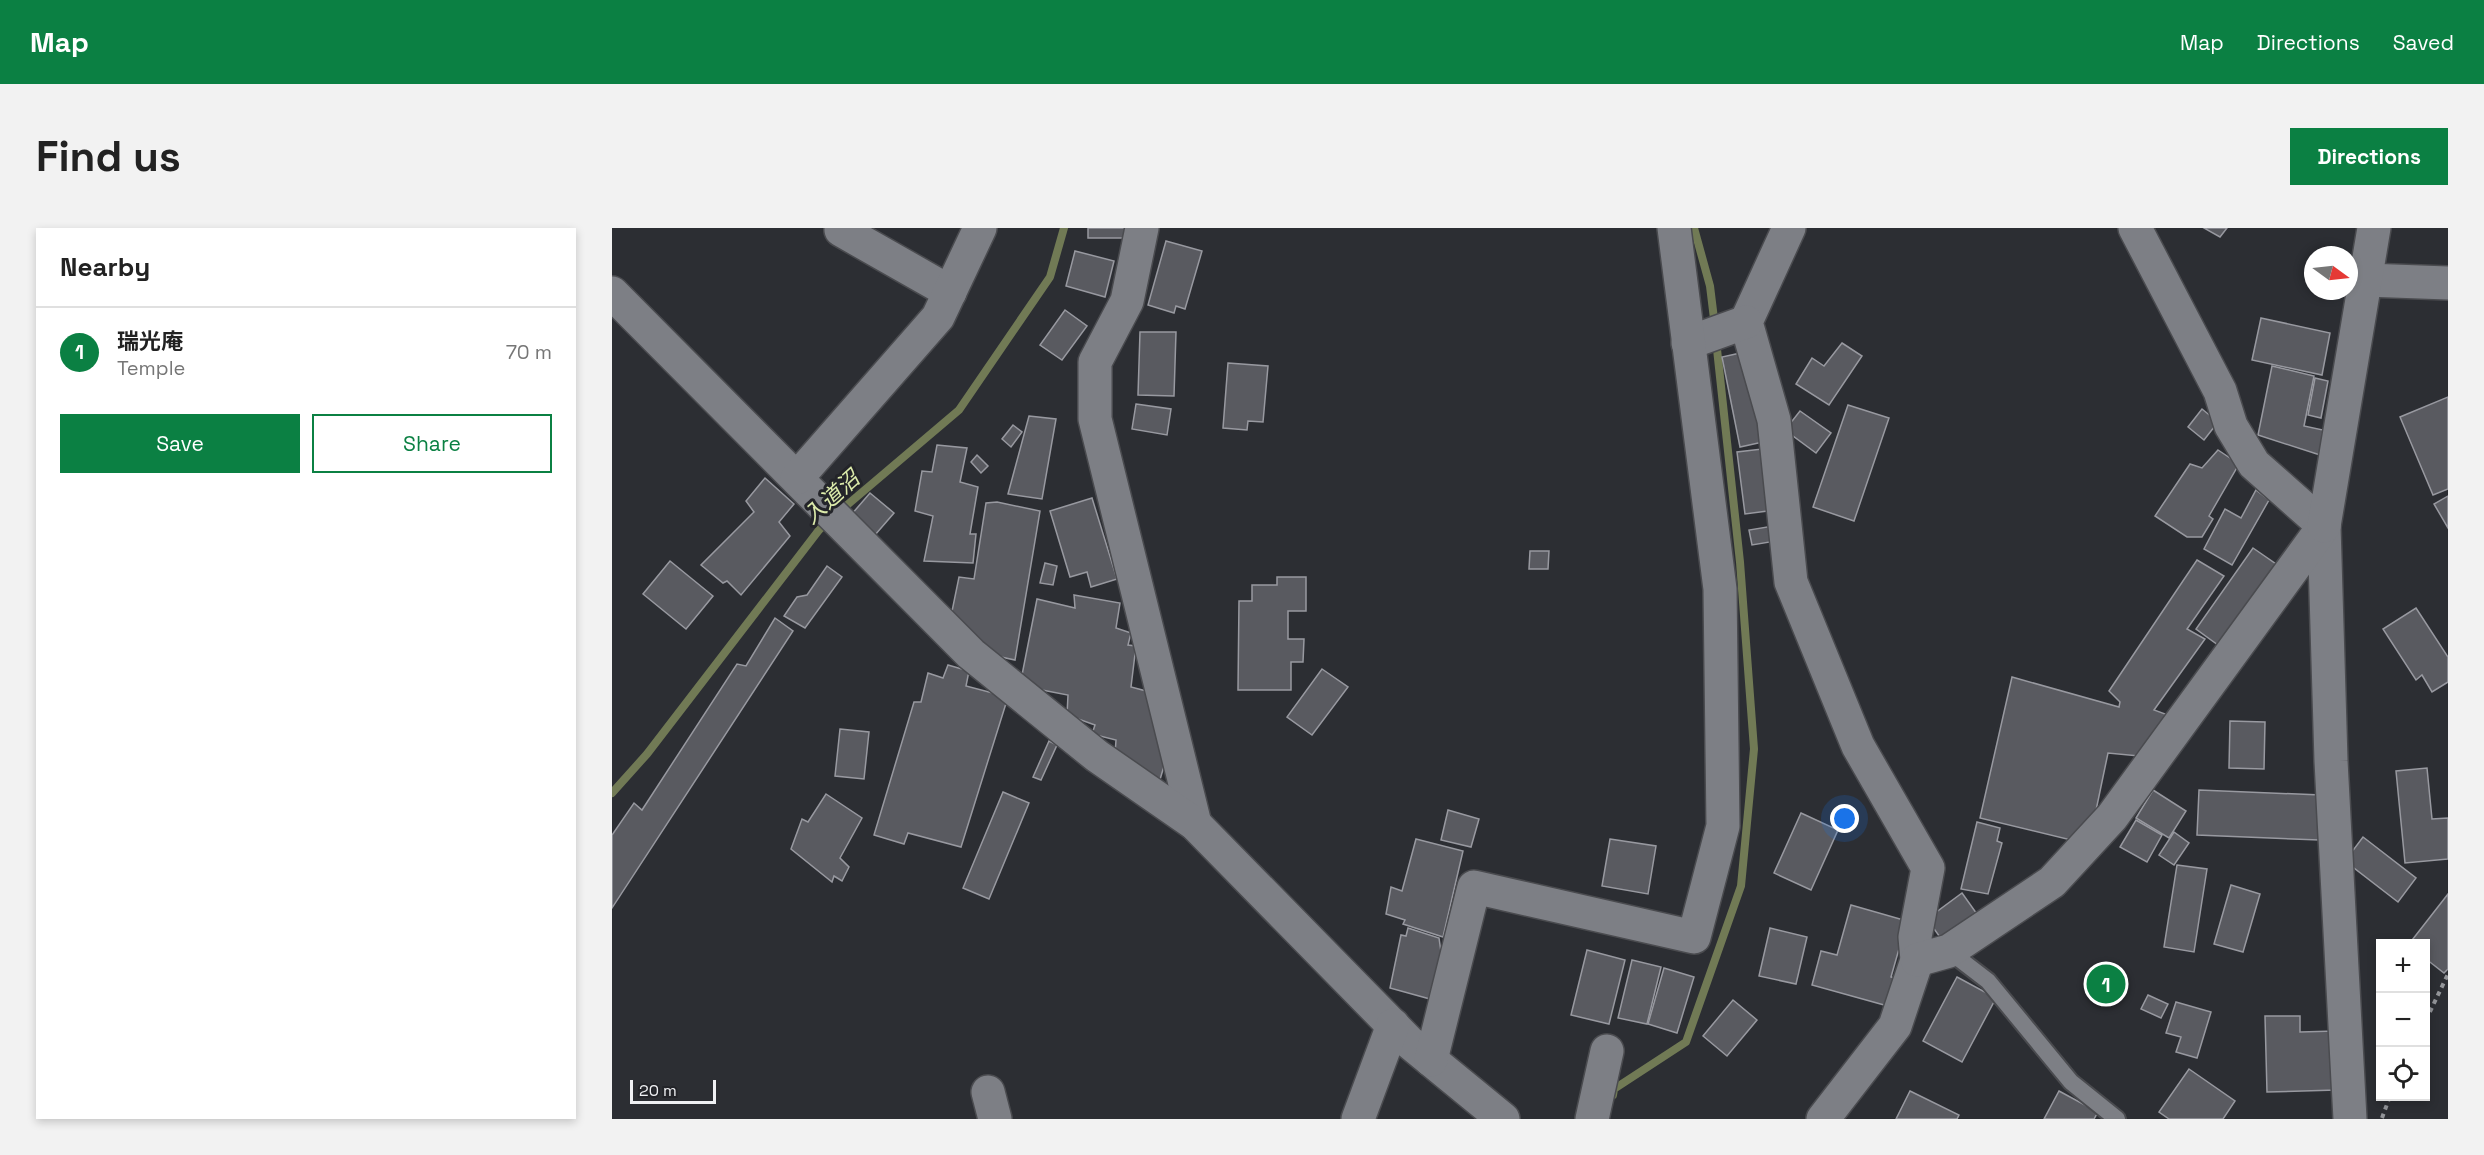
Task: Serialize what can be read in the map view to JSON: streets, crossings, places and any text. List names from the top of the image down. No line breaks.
{"water":["入道沼"],"scale_bar":"20 m","north":"right","page":{"header":"Map","nav":["Map","Directions","Saved"],"buttons":["Directions",["Save","Share"]],"title":"Find us","heading":"Nearby","list":[{"mark":"1","name":"瑞光庵","note":"Temple","value":"70 m"}],"map_buttons":["+","−"],"pins":"1","scale":"20 m"}}
